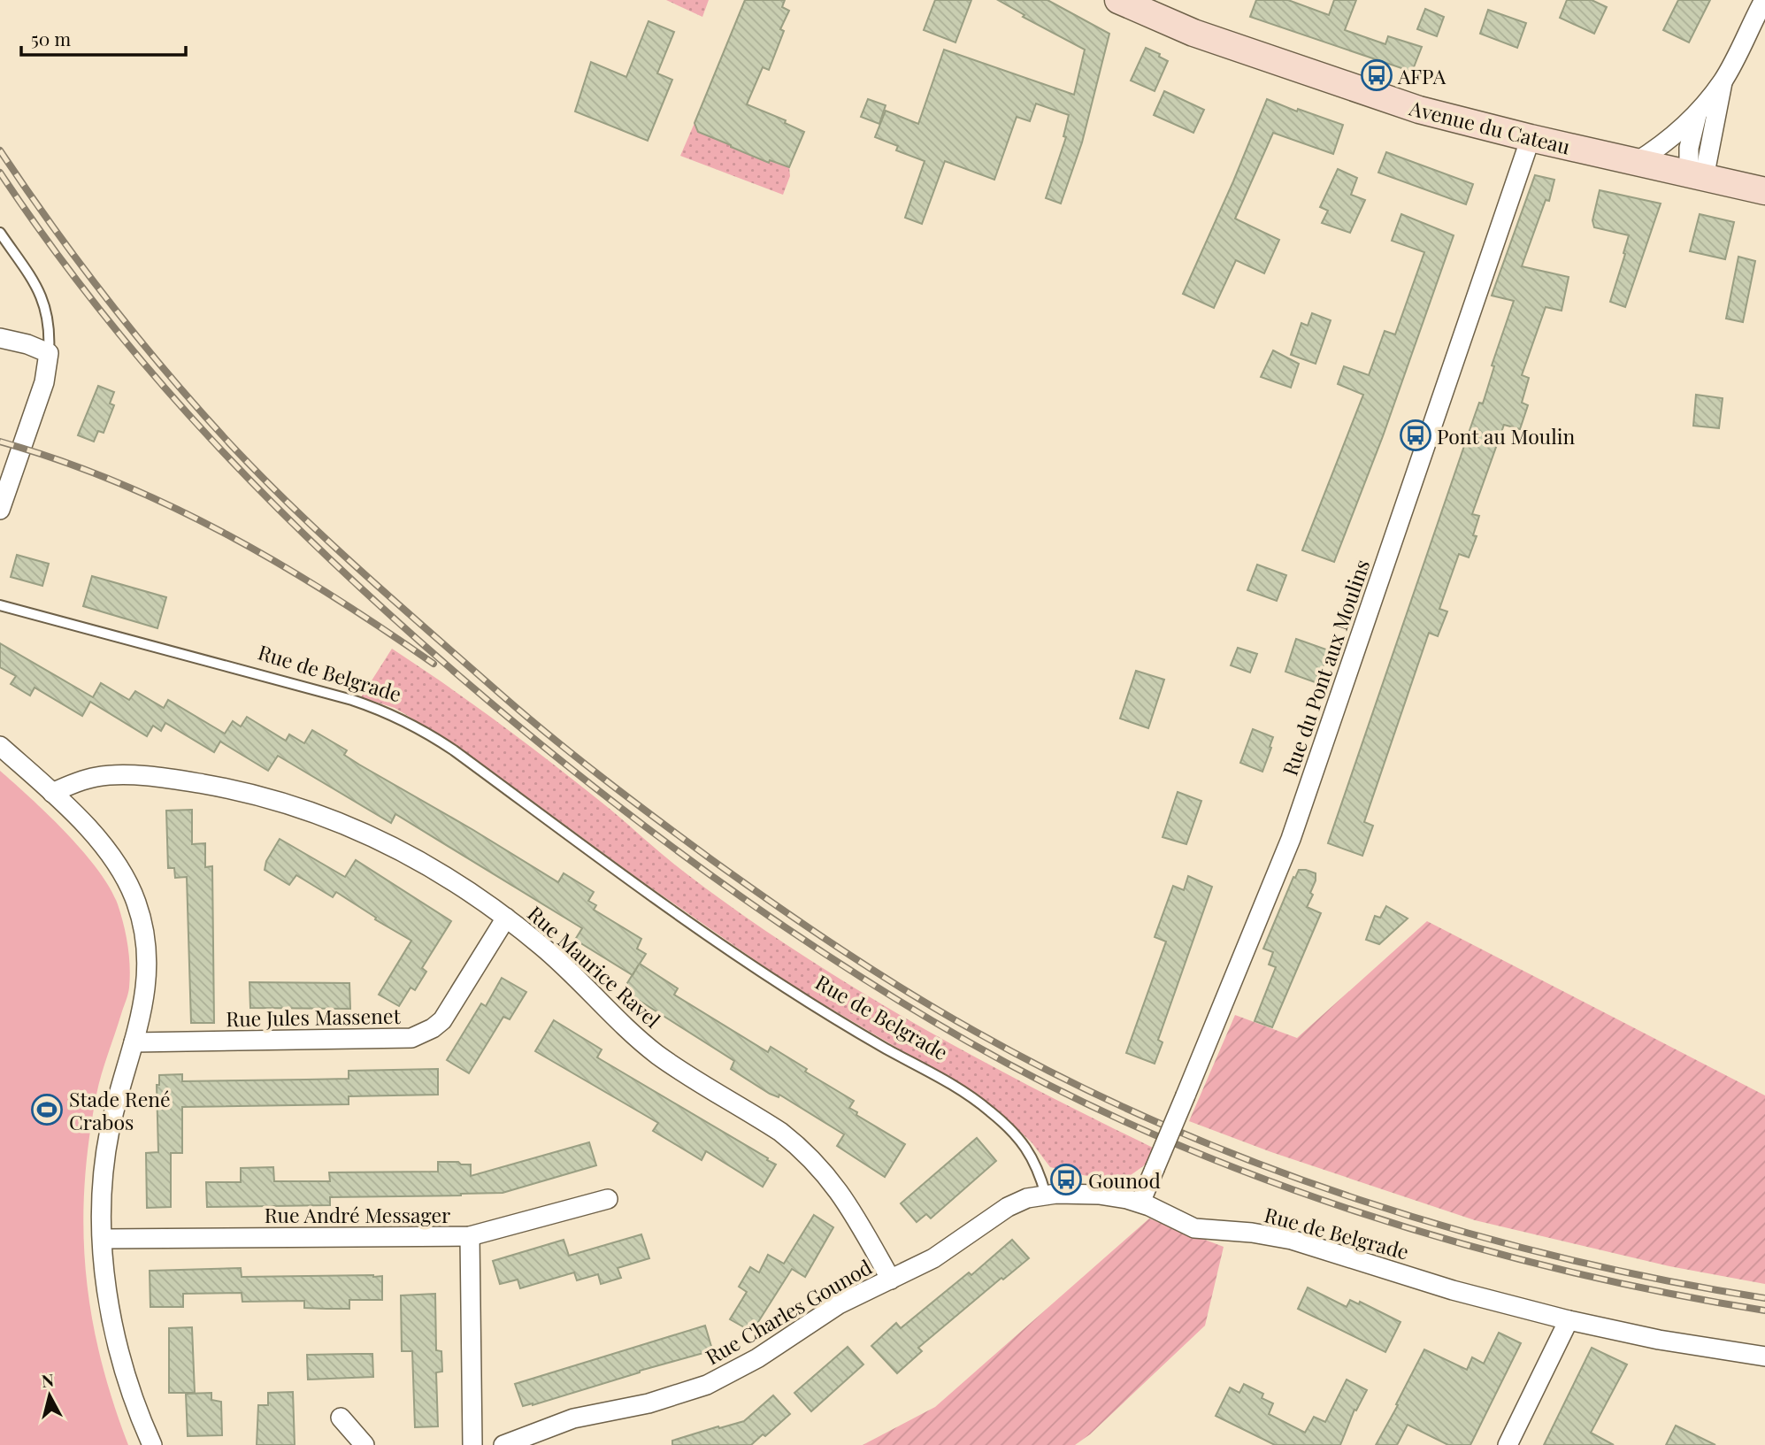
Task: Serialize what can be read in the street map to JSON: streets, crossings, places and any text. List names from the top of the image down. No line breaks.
{"streets":{"main road":["Avenue du Cateau"],"street":["Rue du Pont aux Moulins","Rue de Belgrade","Rue Maurice Ravel","Rue Jules Massenet","Rue André Messager","Rue Charles Gounod"]},"crossings":[["Avenue du Cateau","Rue du Pont aux Moulins"],["Rue du Pont aux Moulins","Rue de Belgrade"],["Rue de Belgrade","Rue Charles Gounod"],["Rue Maurice Ravel","Rue Jules Massenet"],["Rue Maurice Ravel","Rue Charles Gounod"]],"places":{"bus stop":["AFPA","Pont au Moulin","Gounod"],"sports":["Stade René Crabos"]},"scale_bar":"50 m","north":"top"}
